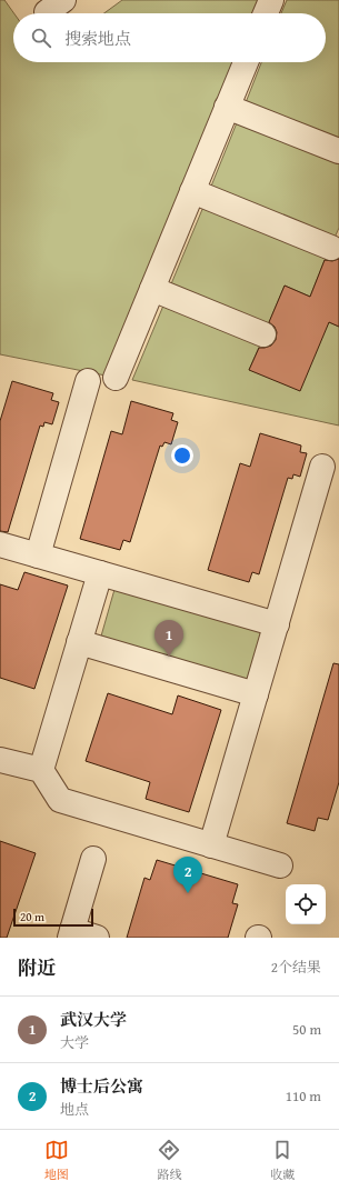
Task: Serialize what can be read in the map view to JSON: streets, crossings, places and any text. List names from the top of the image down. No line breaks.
{"scale_bar":"20 m","page":{"search":"搜索地点","pins":["1","2"],"scale":"20 m","heading":["附近","2个结果"],"list":[{"mark":"1","name":"武汉大学","note":"大学","value":"50 m"},{"mark":"2","name":"博士后公寓","note":"地点","value":"110 m"}],"nav":["地图","路线","收藏"]}}
